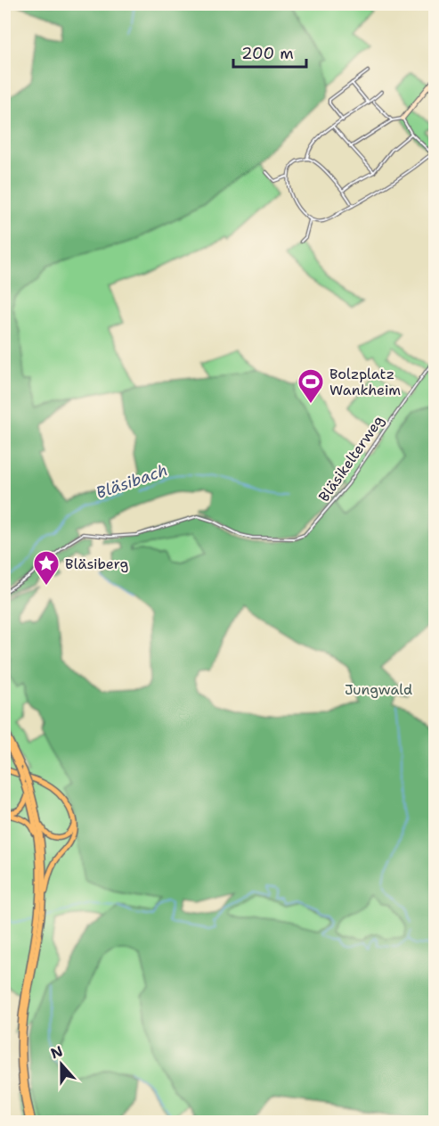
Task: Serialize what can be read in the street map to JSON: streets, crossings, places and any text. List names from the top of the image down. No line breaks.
{"streets":{"street":["Bläsikelterweg"]},"water":["Bläsibach"],"parks":["Jungwald"],"places":{"sports":["Bolzplatz Wankheim"],"place":["Bläsiberg"]},"scale_bar":"200 m","north":"top"}
